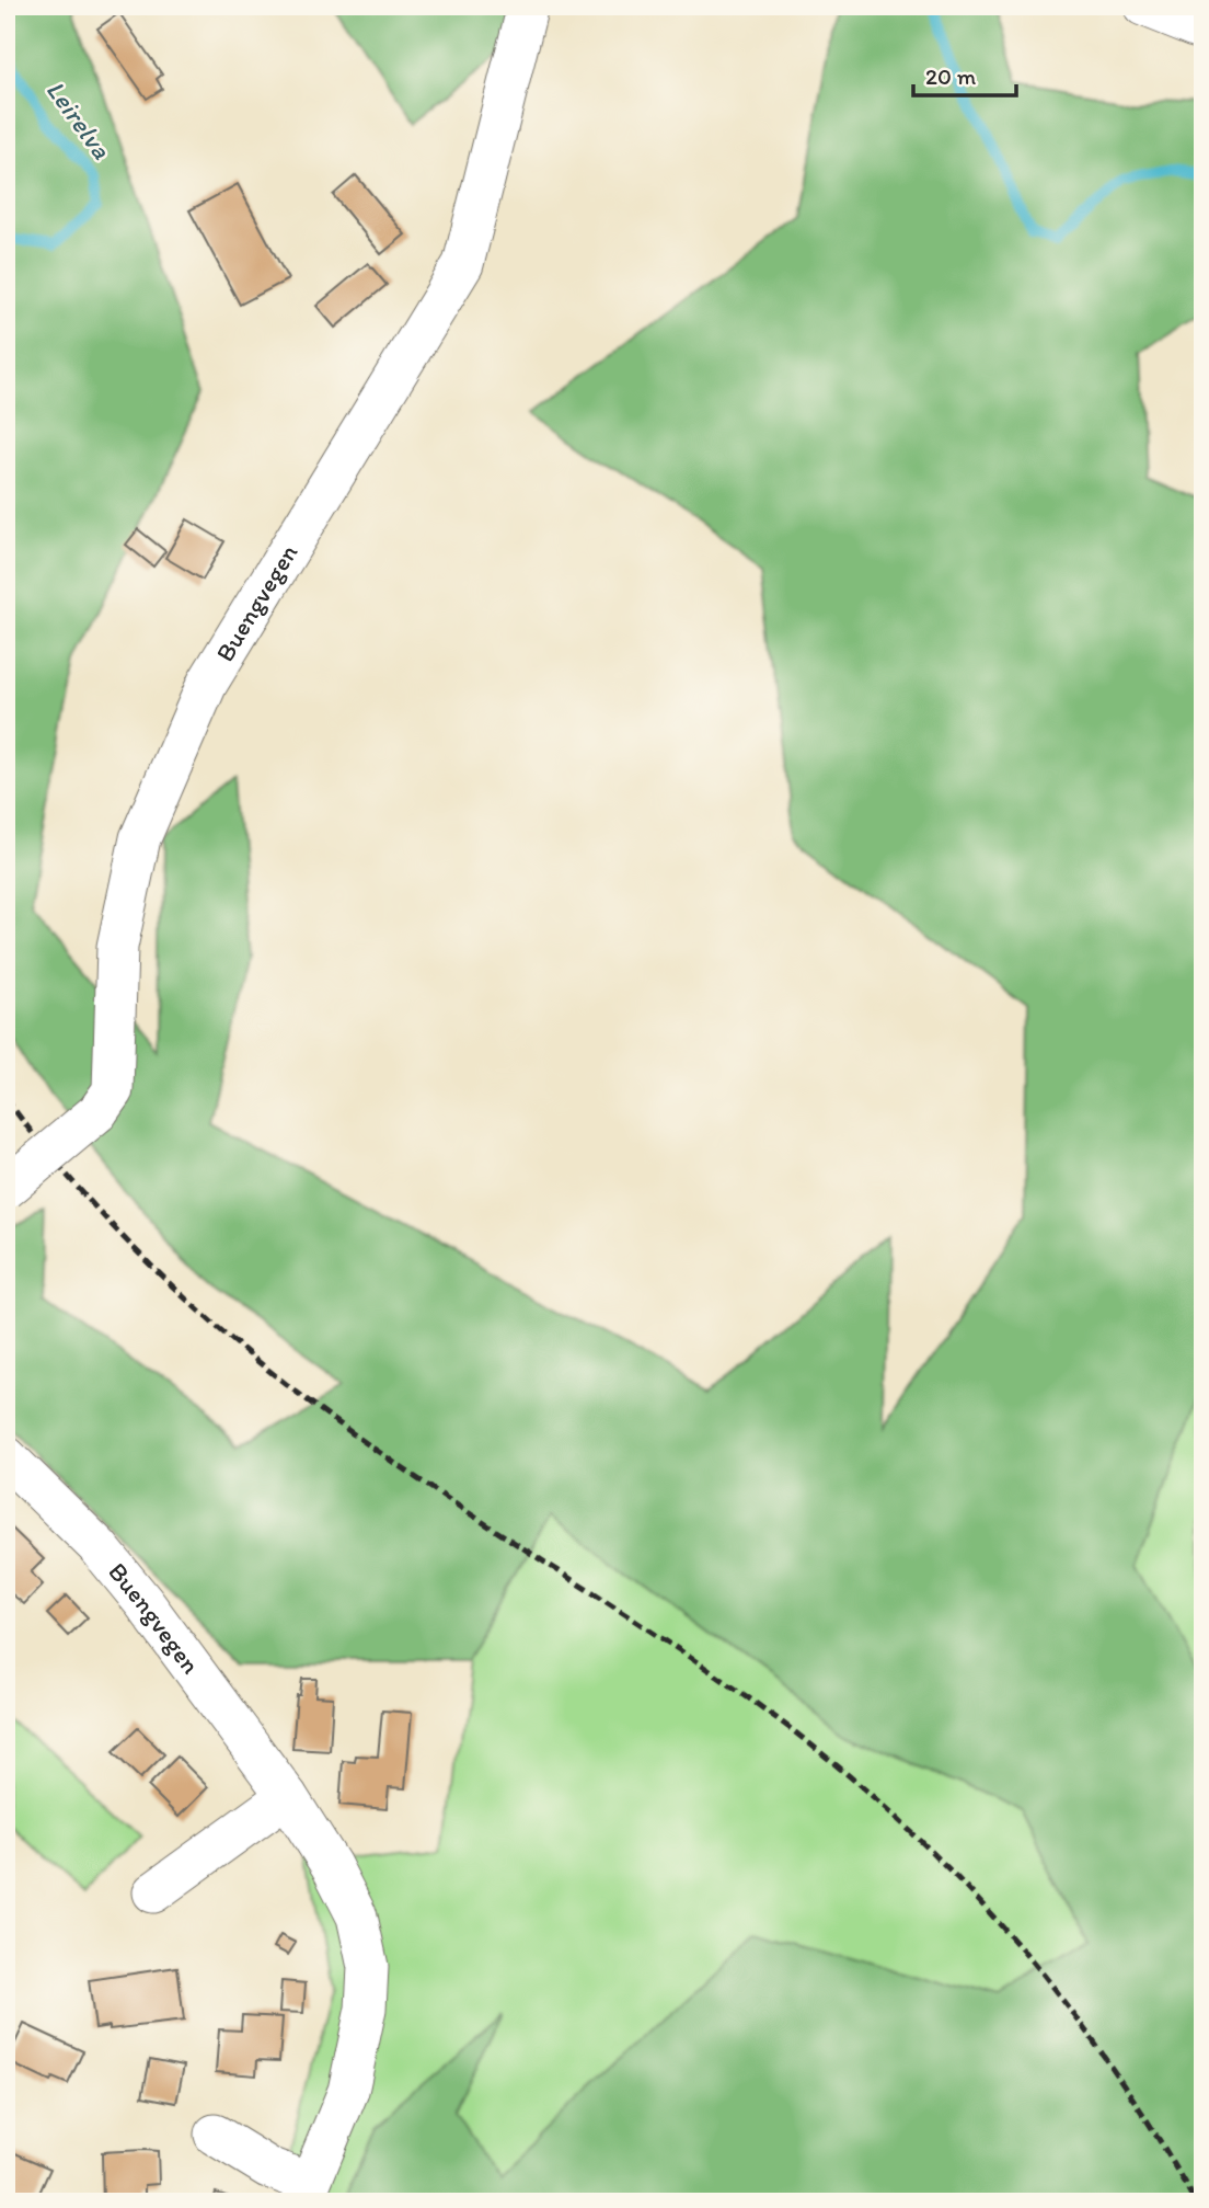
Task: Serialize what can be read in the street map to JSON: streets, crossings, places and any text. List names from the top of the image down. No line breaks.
{"streets":{"street":["Buengvegen"]},"water":["Leirelva"],"scale_bar":"20 m"}
